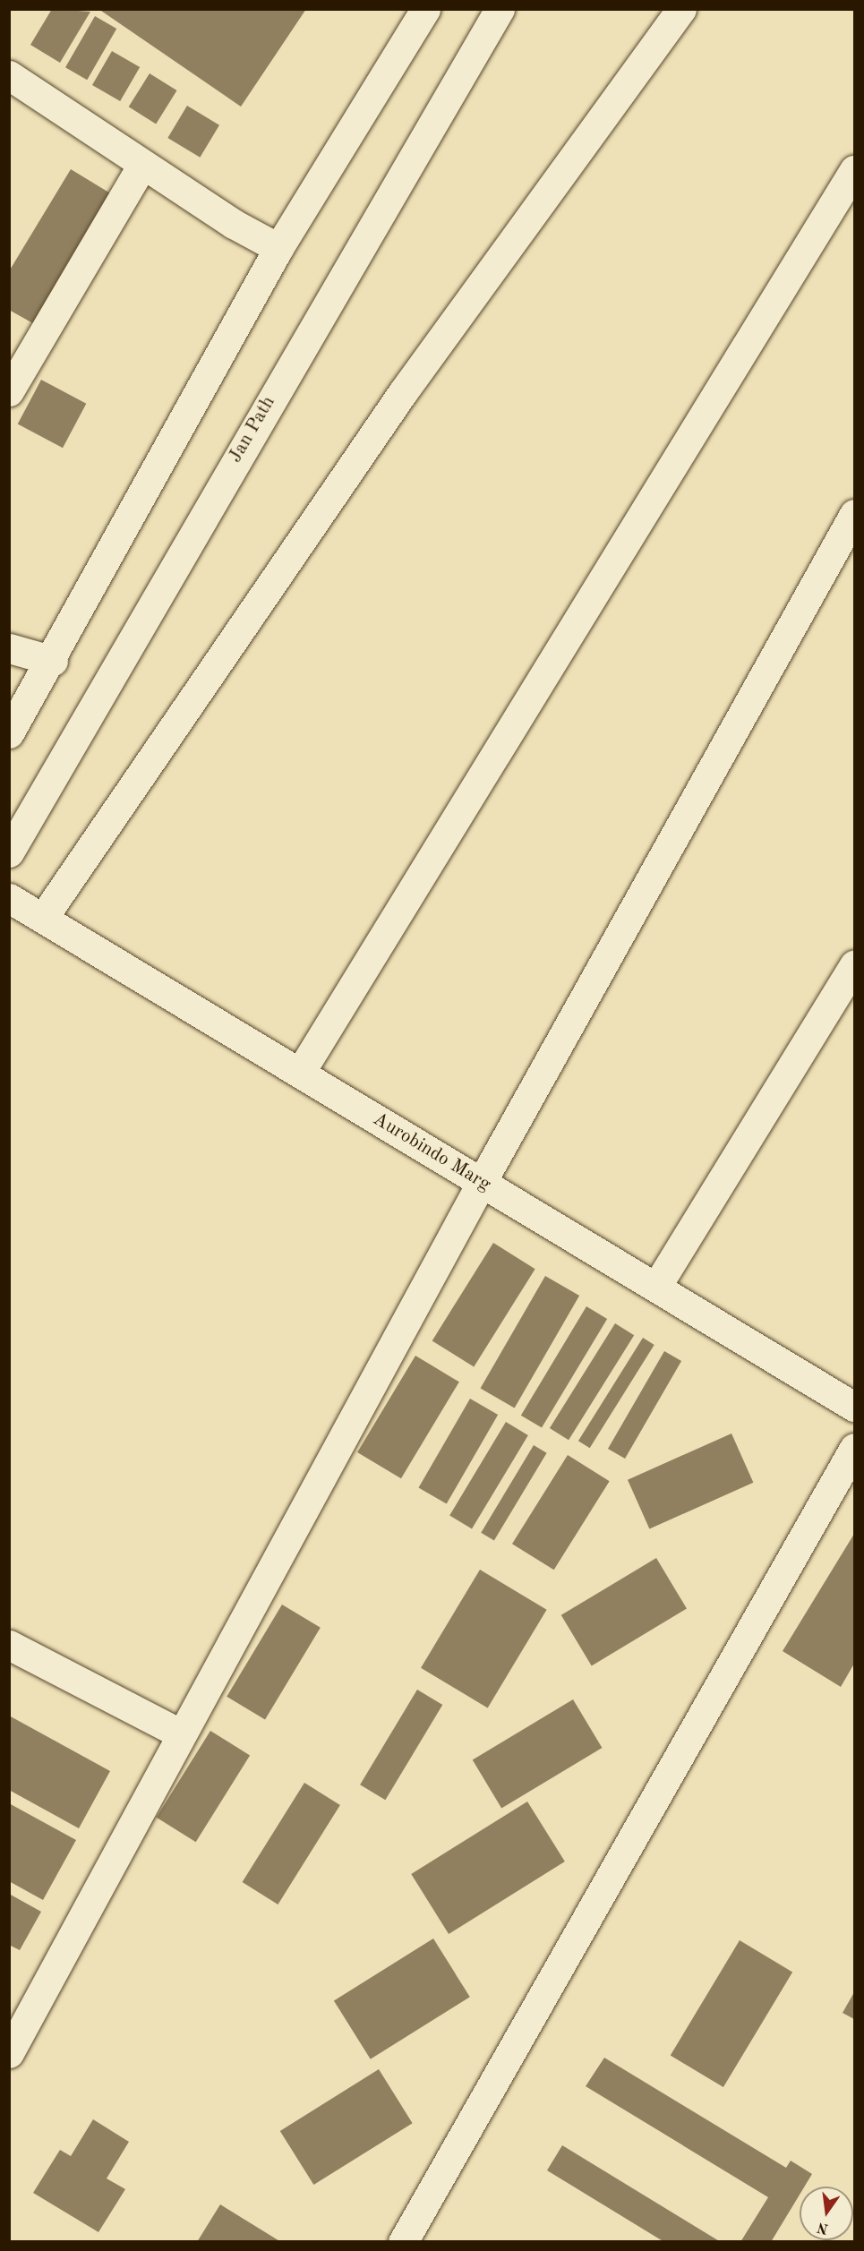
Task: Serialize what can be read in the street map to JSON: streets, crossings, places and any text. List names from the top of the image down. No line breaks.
{"streets":{"street":["Jan Path","Aurobindo Marg"]},"north":"bottom"}
